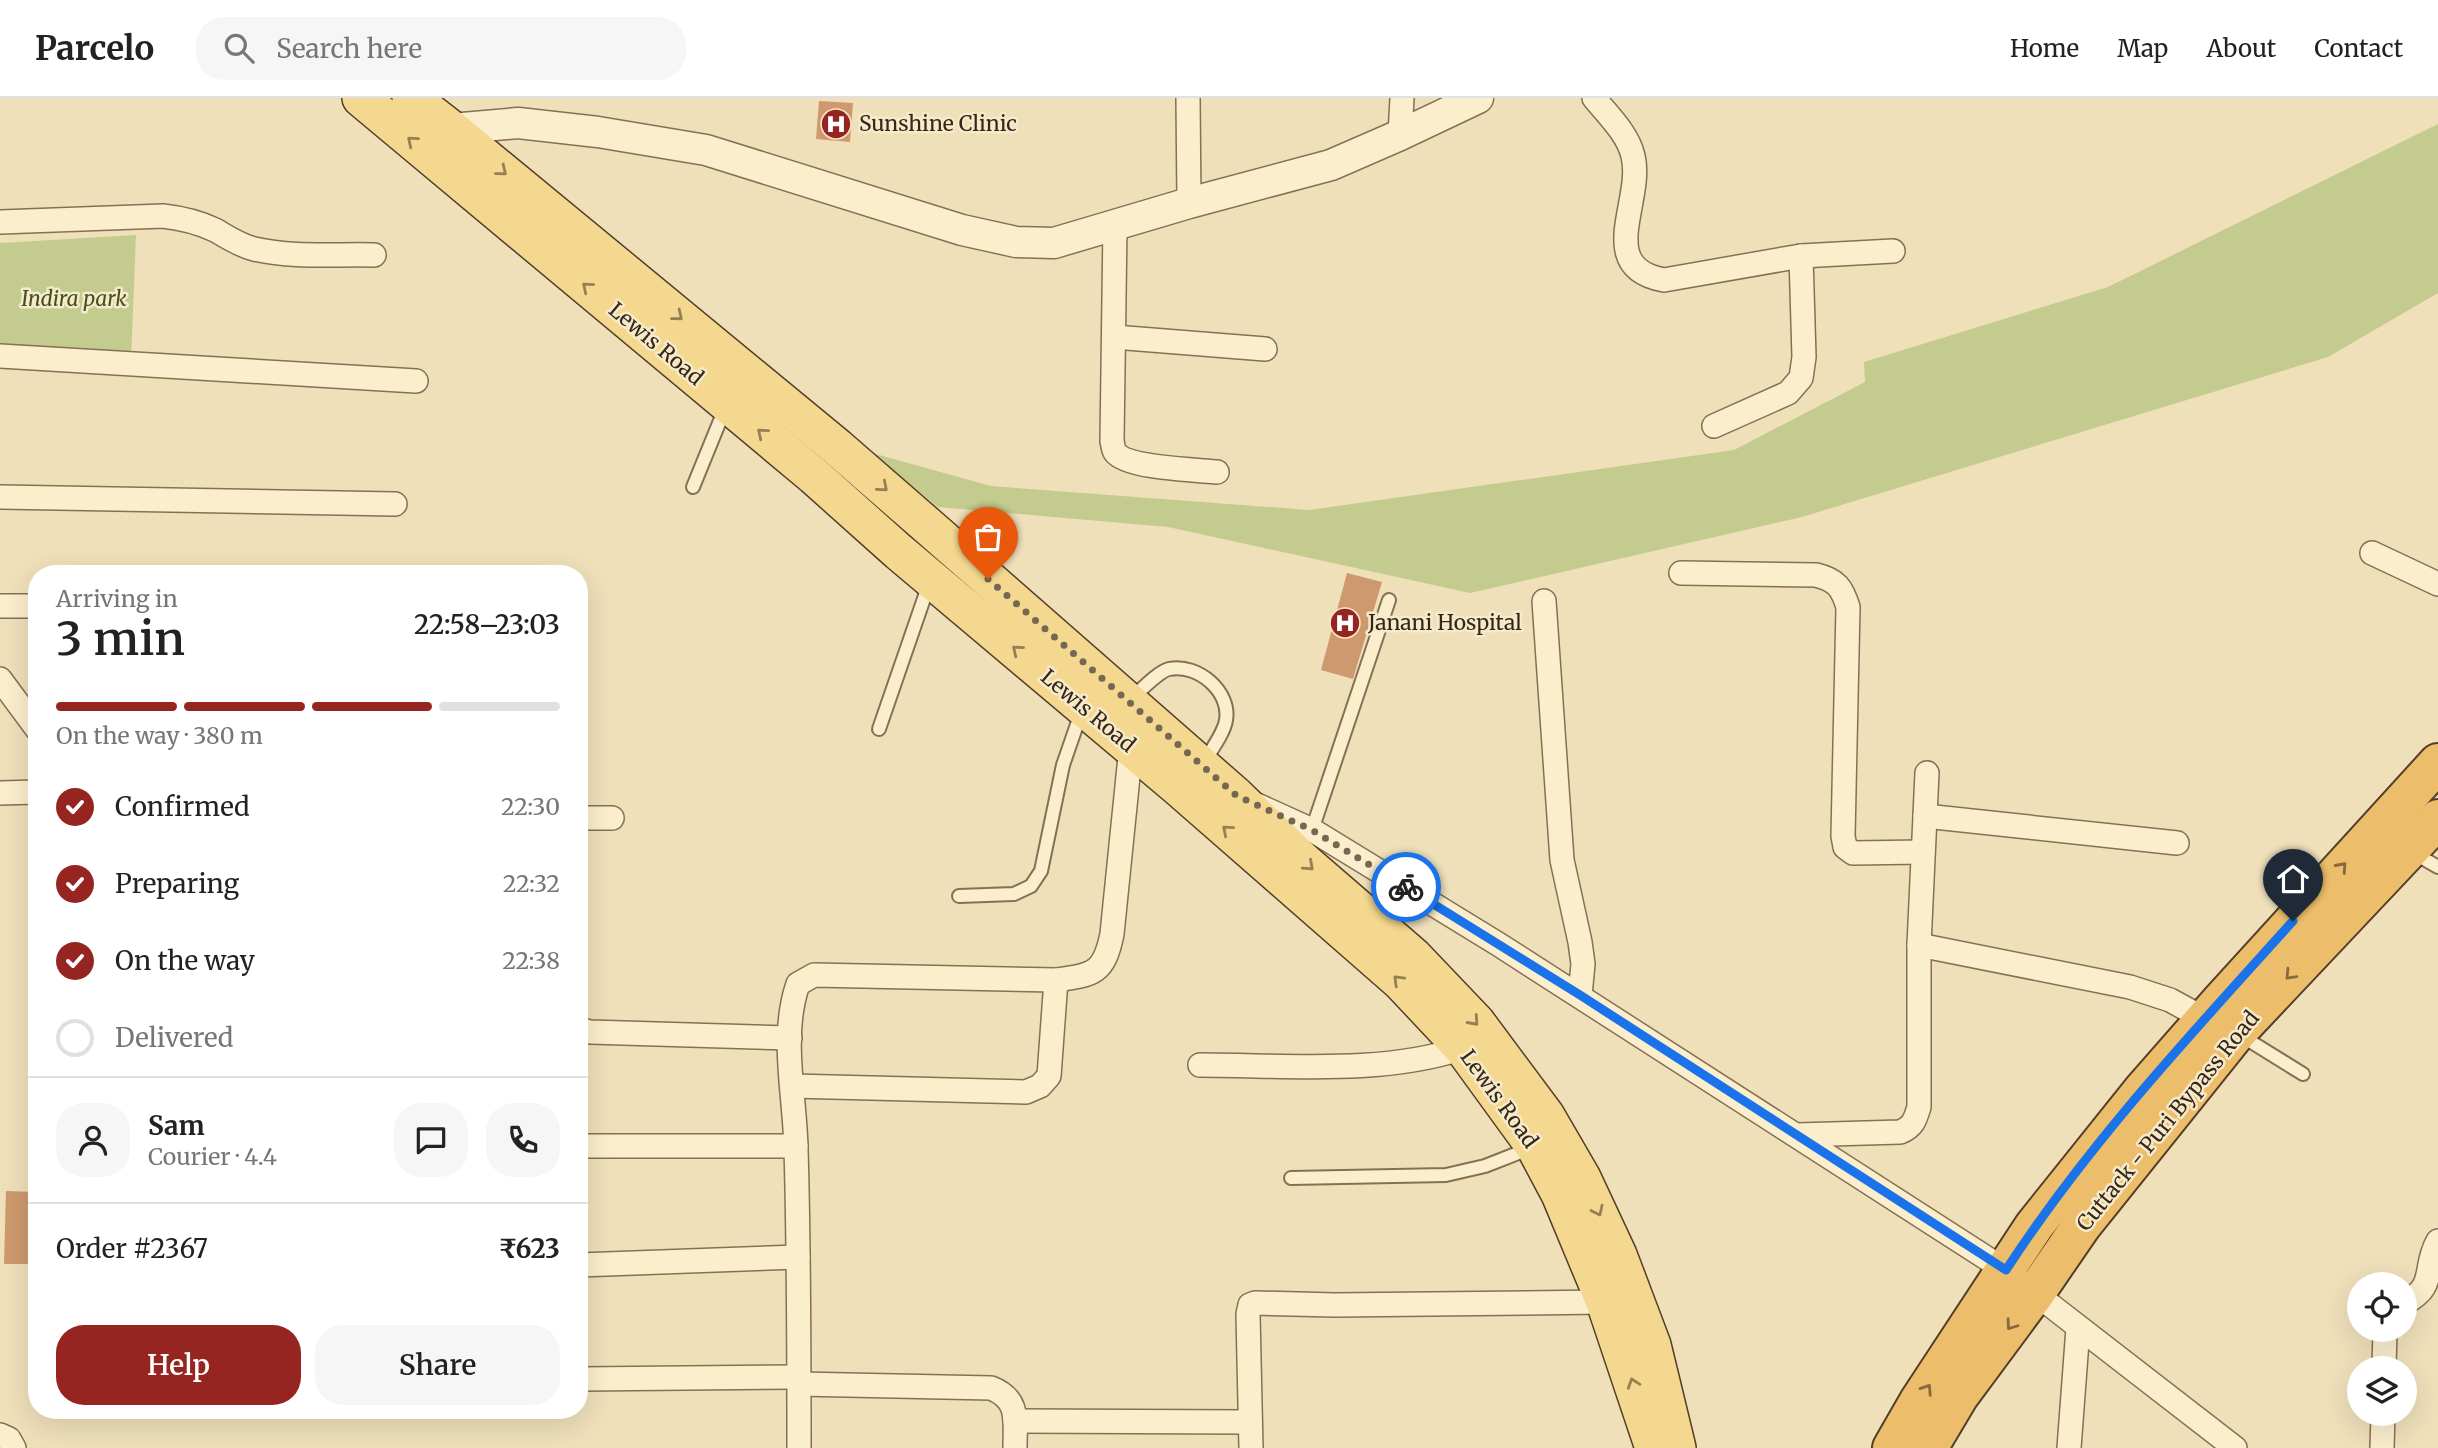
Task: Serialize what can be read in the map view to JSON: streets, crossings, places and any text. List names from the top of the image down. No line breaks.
{"streets":{"highway":["Cuttack - Puri Bypass Road"],"main road":["Lewis Road"]},"parks":["Indira park"],"places":{"hospital":["Sunshine Clinic","Janani Hospital"]},"page":{"header":"Parcelo","search":"Search here","nav":["Home","Map","About","Contact"],"heading":["3 min","Arriving in","22:58–23:03"],"panel":["Sam","Courier · 4.4","Order #2367","₹623"],"bar":"On the way · 380 m","list":[["Confirmed","22:30"],["Preparing","22:32"],["On the way","22:38"],"Delivered"],"buttons":["Help","Share"]}}
